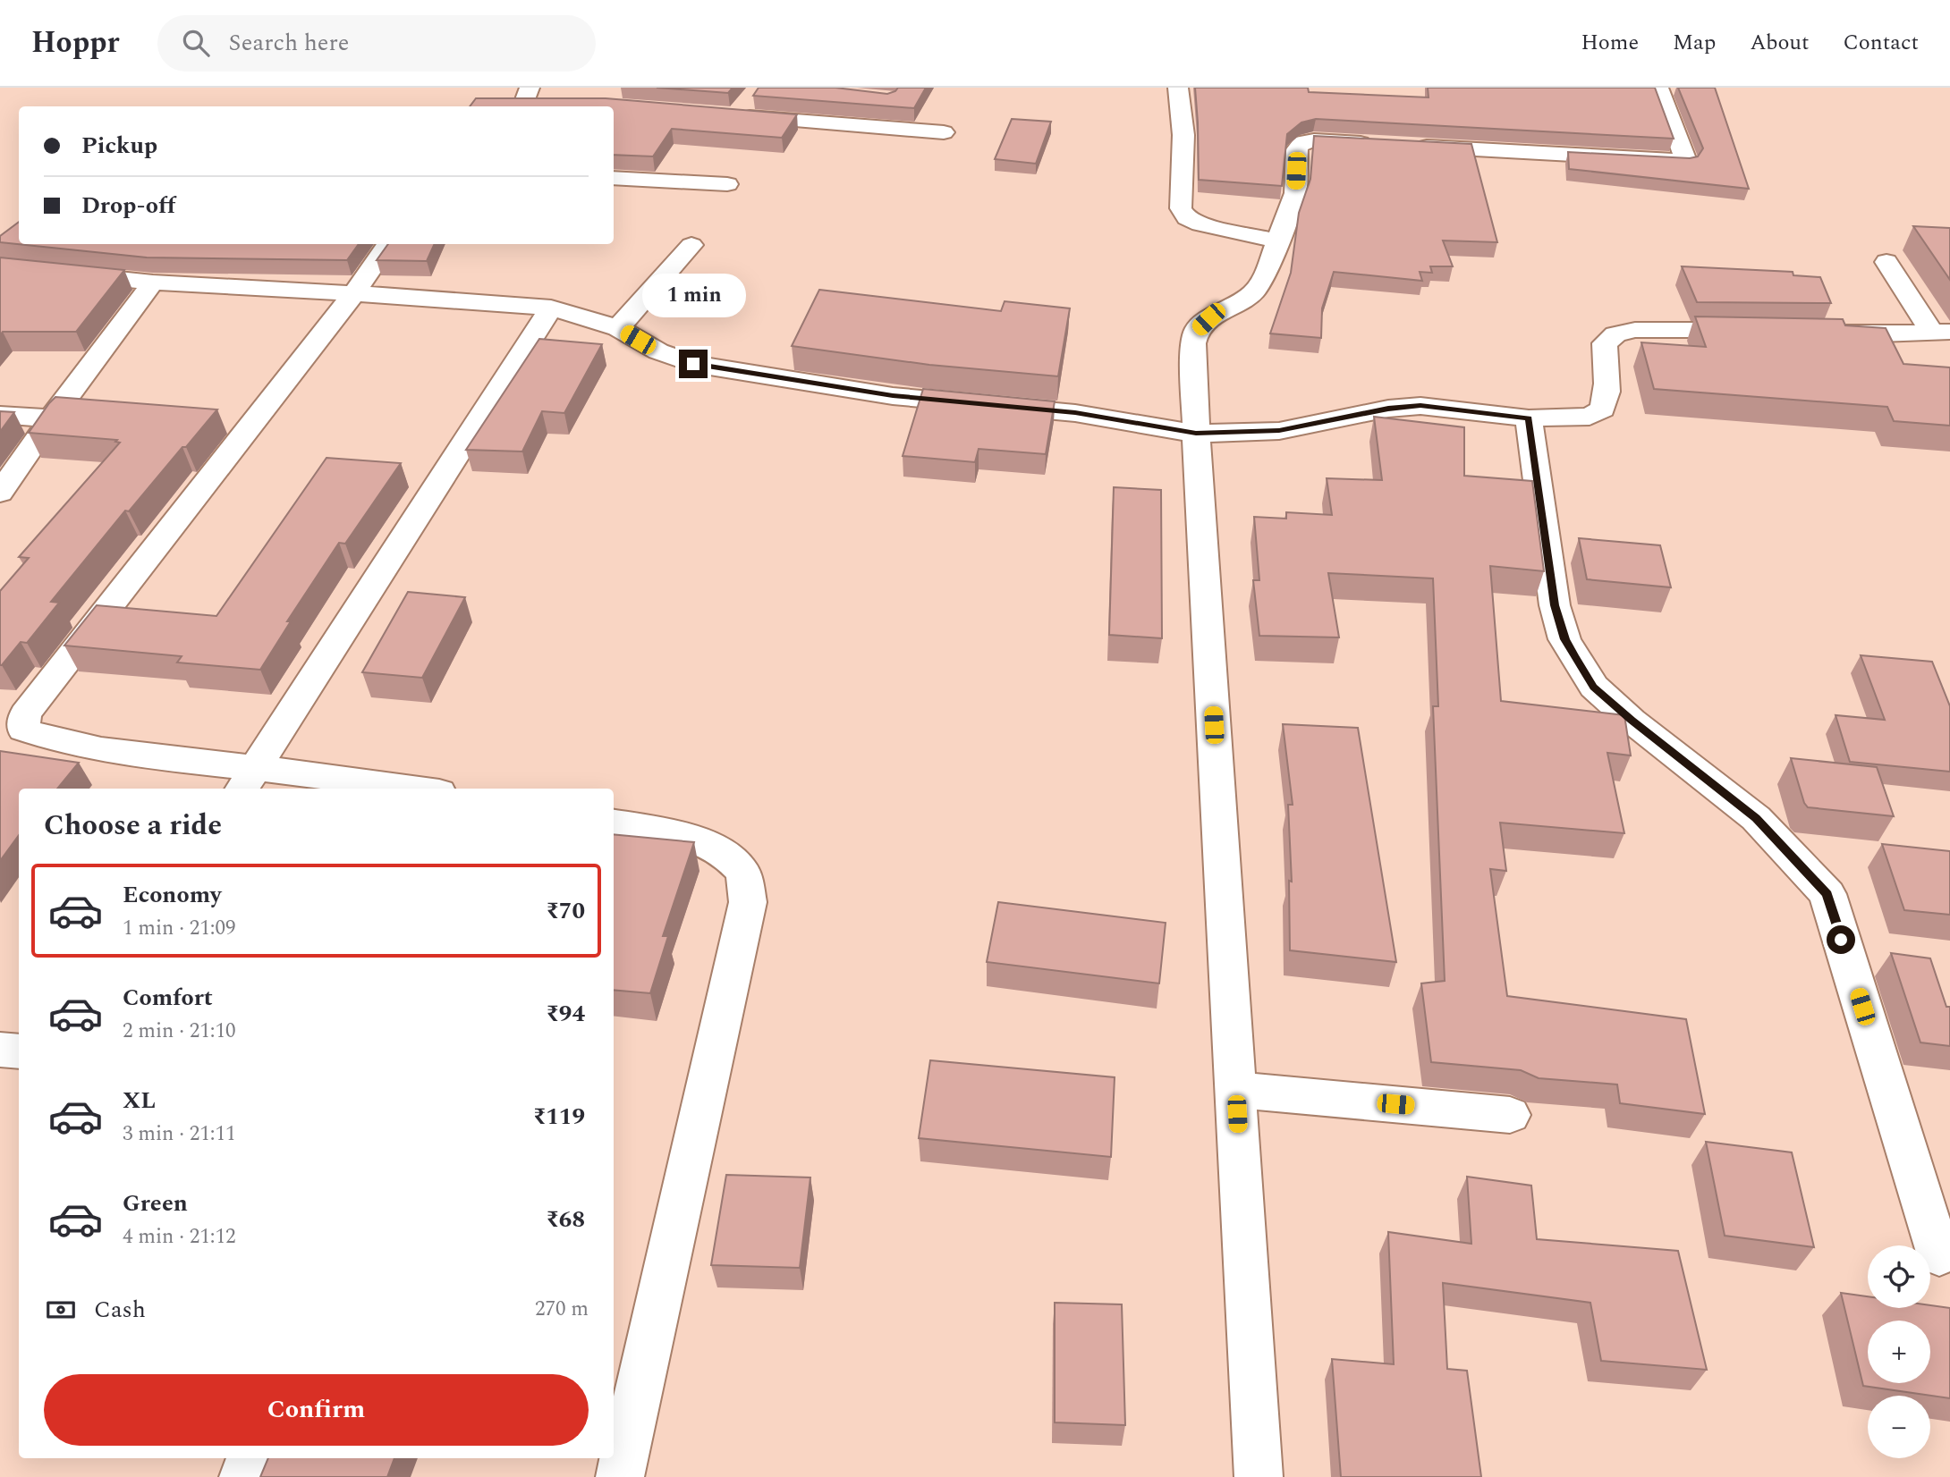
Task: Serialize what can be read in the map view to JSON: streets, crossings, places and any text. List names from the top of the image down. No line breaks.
{"page":{"header":"Hoppr","search":"Search here","nav":["Home","Map","About","Contact"],"banner":["Pickup","Drop-off"],"bubble":"1 min","heading":"Choose a ride","list":[{"name":"Economy","note":"1 min · 21:09","value":"₹70"},{"name":"Comfort","note":"2 min · 21:10","value":"₹94"},{"name":"XL","note":"3 min · 21:11","value":"₹119"},{"name":"Green","note":"4 min · 21:12","value":"₹68"}],"map_buttons":["+","−"],"pay":["Cash","270 m"],"buttons":"Confirm"}}
